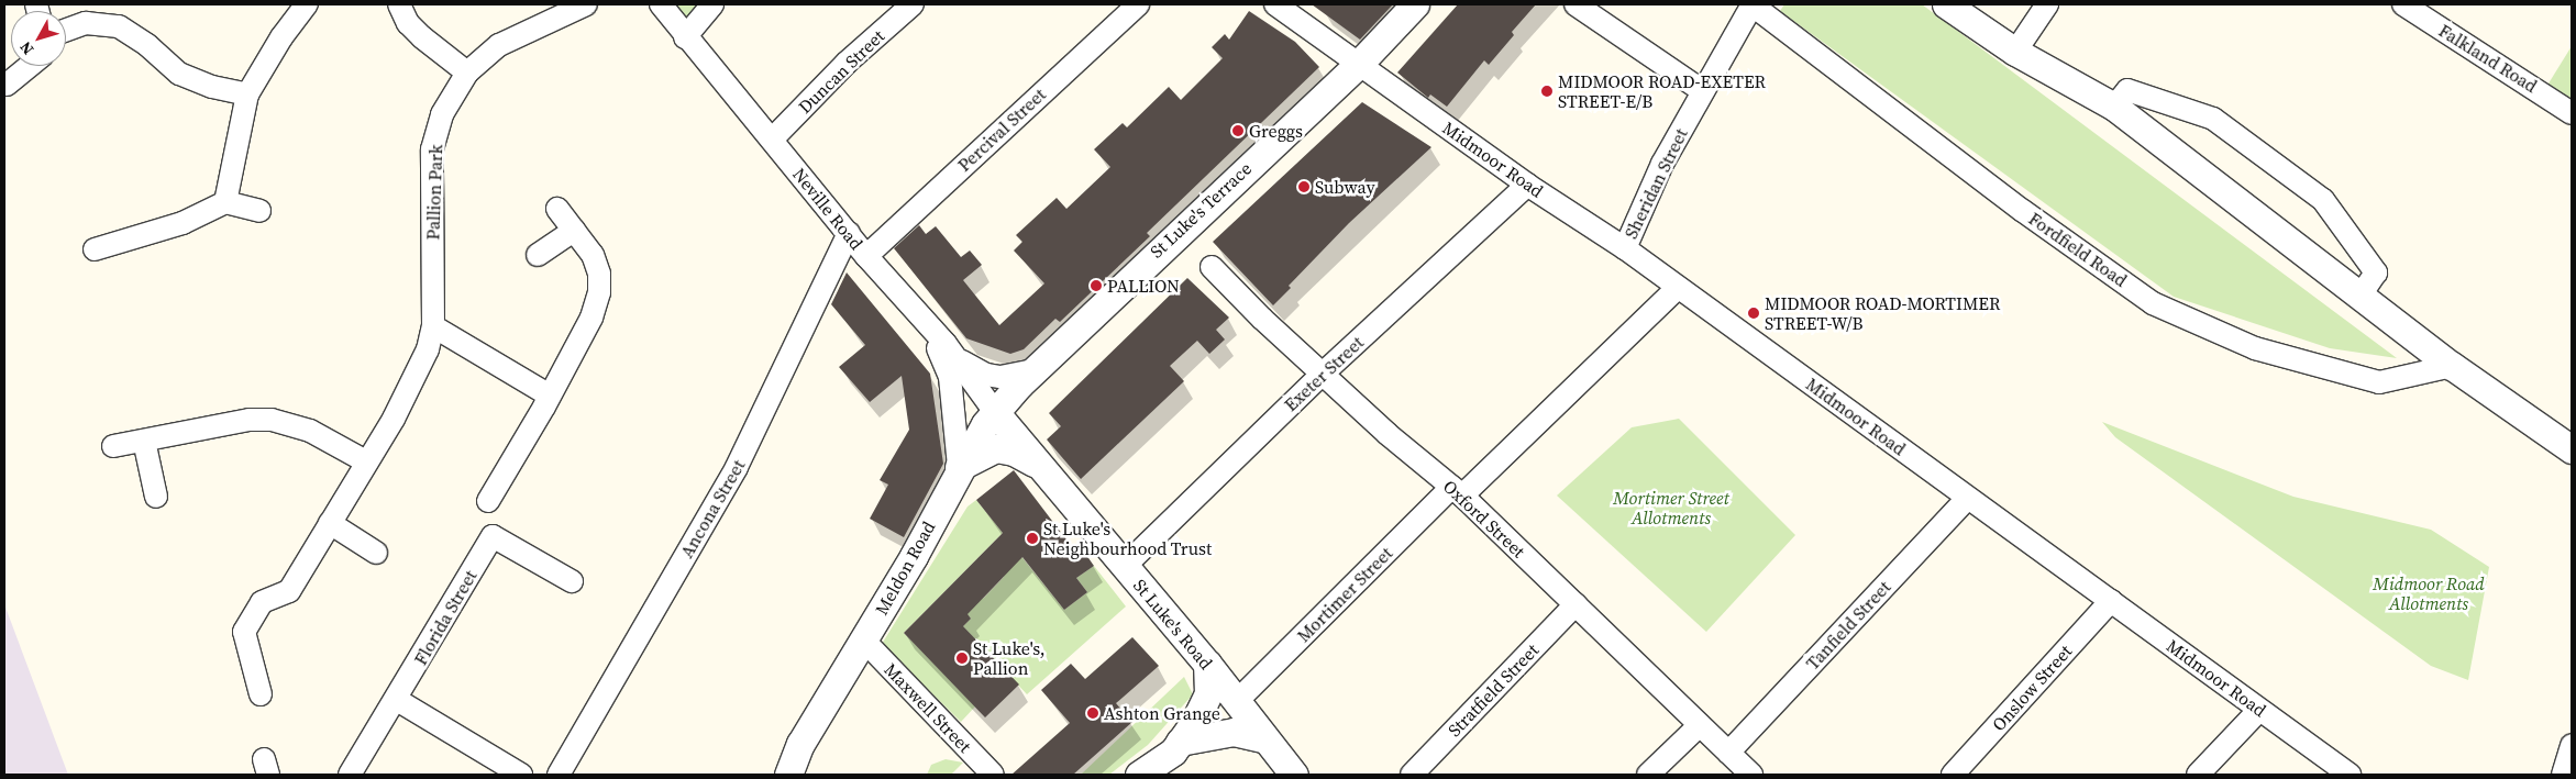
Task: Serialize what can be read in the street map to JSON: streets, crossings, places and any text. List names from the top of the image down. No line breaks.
{"streets":{"street":["Falkland Road","Duncan Street","Percival Street","Midmoor Road","Sheridan Street","Pallion Park","Neville Road","St Luke's Terrace","Fordfield Road","Exeter Street","Ancona Street","Oxford Street","Meldon Road","Mortimer Street","Florida Street","St Luke's Road","Tanfield Street","Onslow Street","Stratfield Street","Maxwell Street"]},"crossings":[["Duncan Street","Neville Road"],["Percival Street","Neville Road"],["Midmoor Road","Sheridan Street"],["Midmoor Road","St Luke's Terrace"],["Midmoor Road","Exeter Street"],["Midmoor Road","Mortimer Street"],["Midmoor Road","Tanfield Street"],["Midmoor Road","Onslow Street"],["Sheridan Street","Fordfield Road"],["Neville Road","Ancona Street"],["Neville Road","Meldon Road"],["Neville Road","St Luke's Road"],["St Luke's Terrace","Meldon Road"],["Exeter Street","Oxford Street"],["Exeter Street","St Luke's Road"],["Oxford Street","Mortimer Street"],["Oxford Street","Tanfield Street"],["Oxford Street","Stratfield Street"],["Meldon Road","St Luke's Road"],["Meldon Road","Maxwell Street"],["Mortimer Street","St Luke's Road"]],"parks":["Mortimer Street Allotments","Midmoor Road Allotments"],"places":["MIDMOOR ROAD-EXETER STREET-E/B","Greggs","Subway","PALLION","MIDMOOR ROAD-MORTIMER STREET-W/B","St Luke's Neighbourhood Trust","St Luke's, Pallion","Ashton Grange"],"north":"bottom left"}
